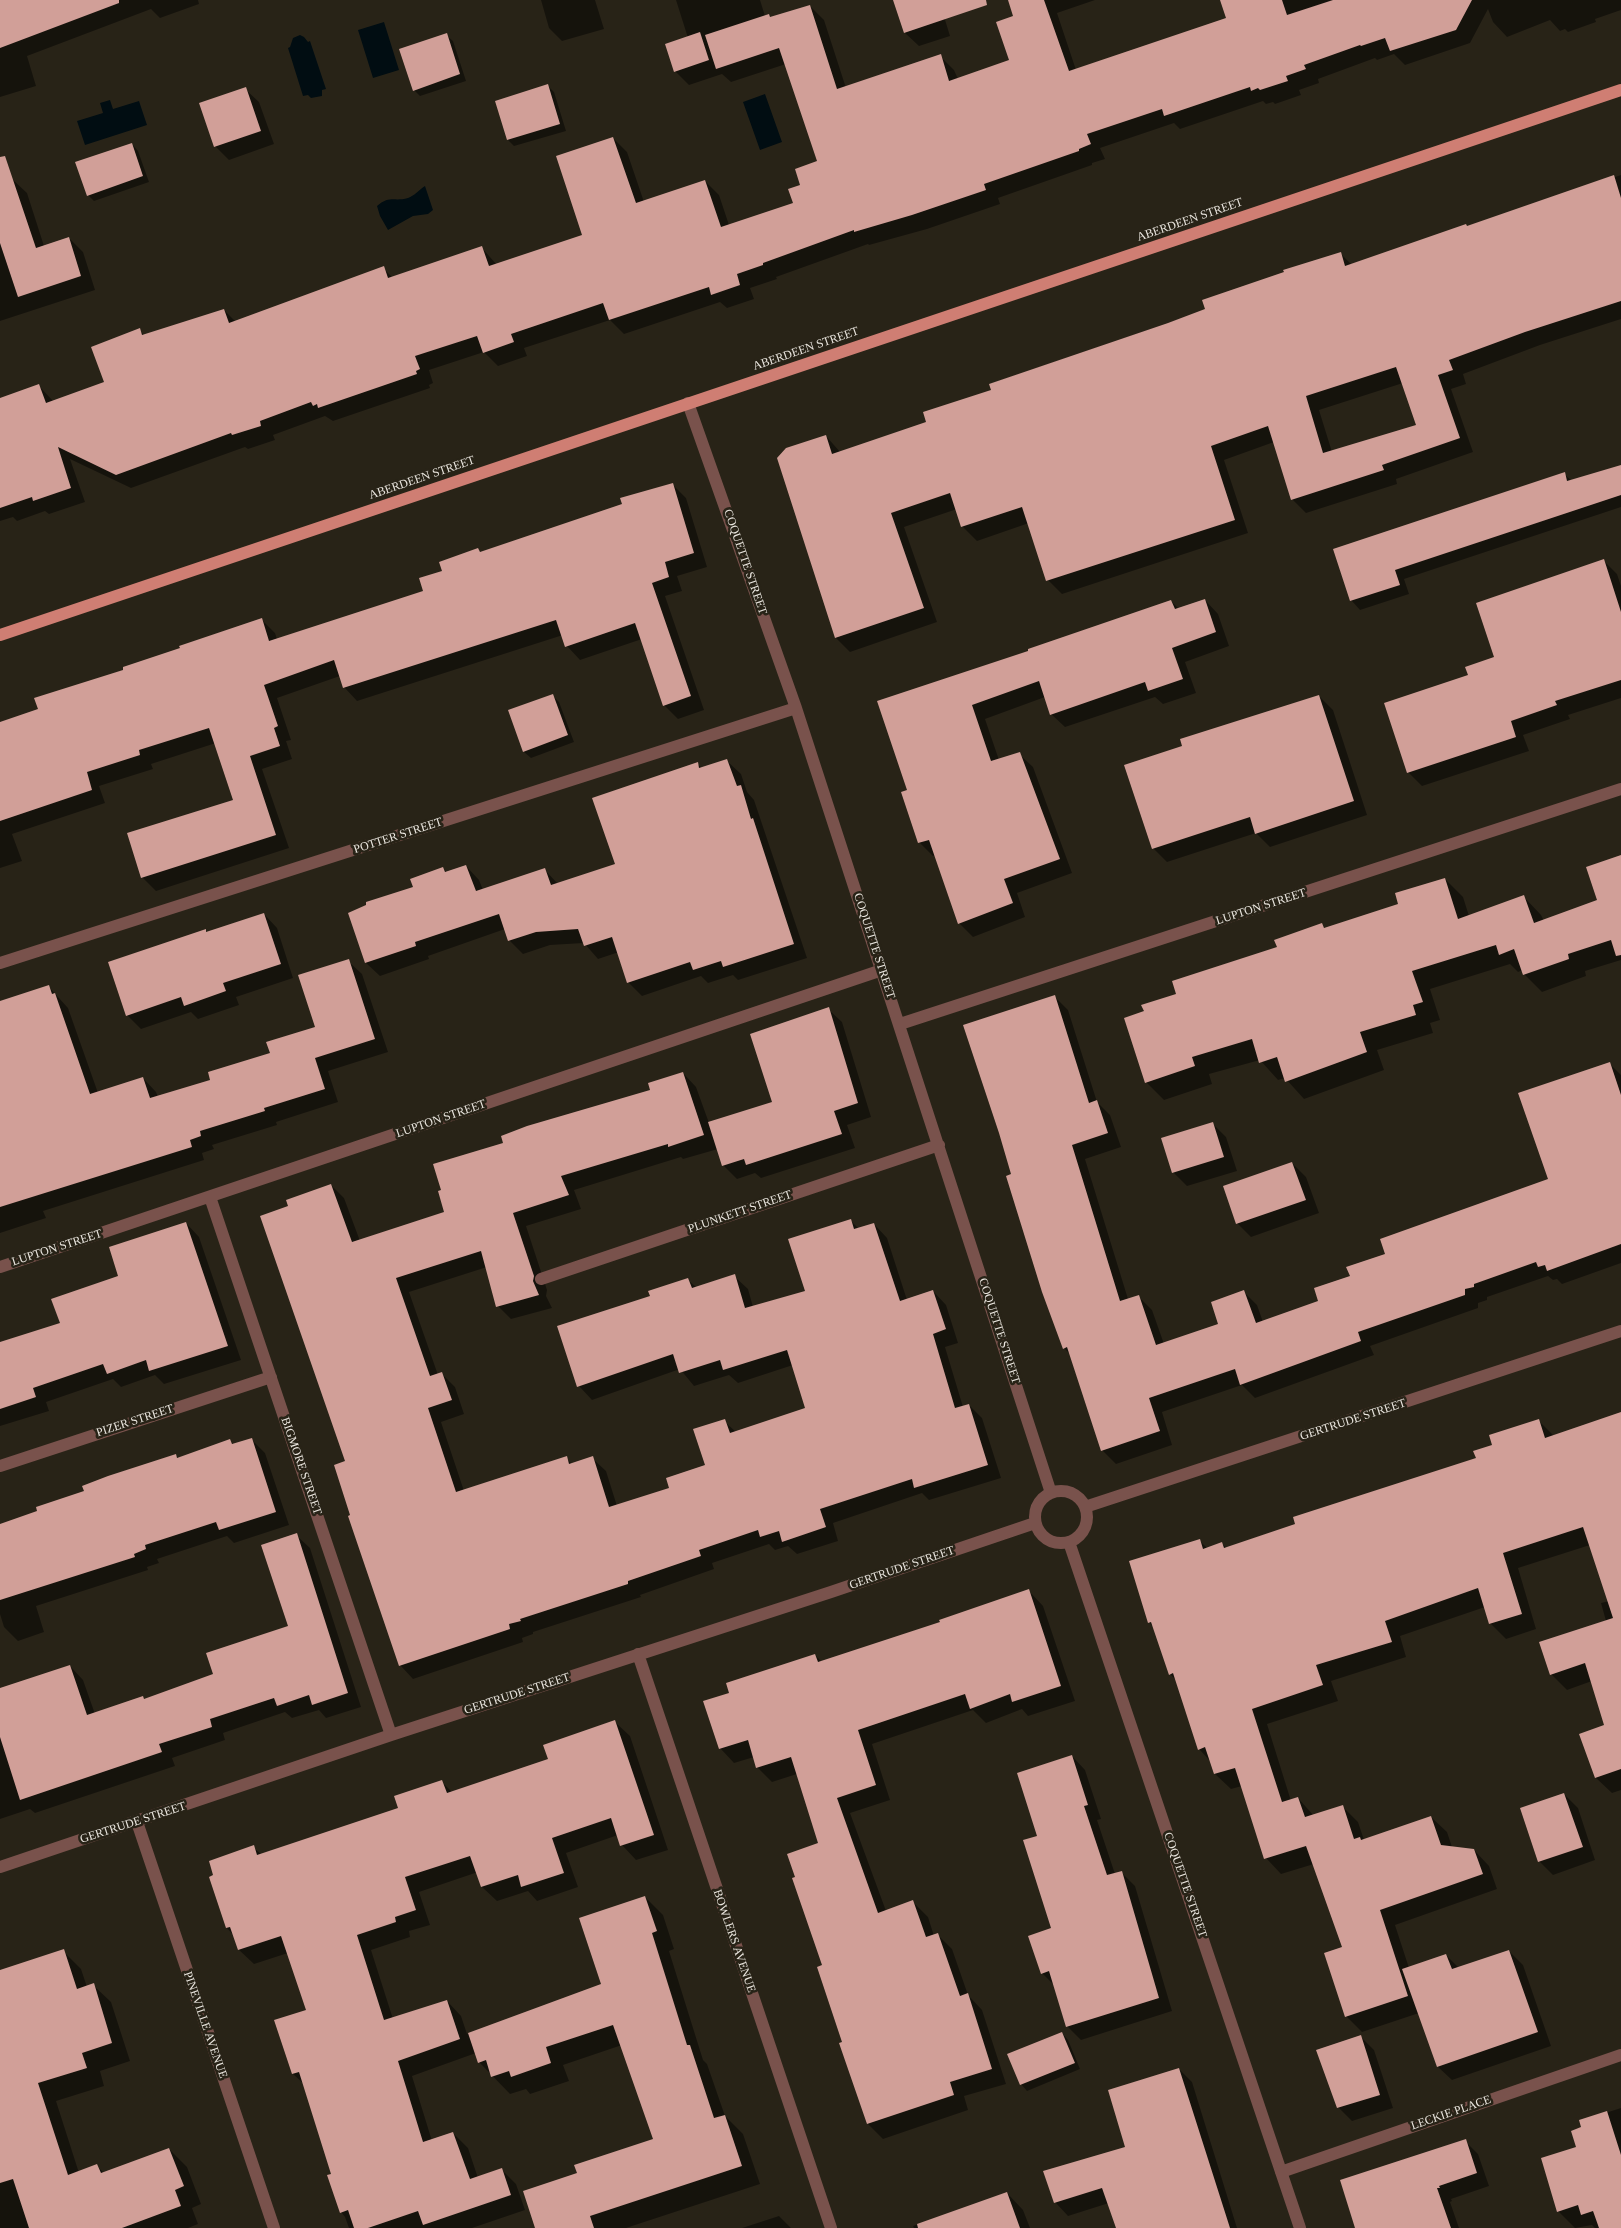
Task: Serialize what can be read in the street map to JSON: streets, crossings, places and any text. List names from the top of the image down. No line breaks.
{"streets":{"main road":["ABERDEEN STREET"],"street":["COQUETTE STREET","POTTER STREET","LUPTON STREET","PLUNKETT STREET","GERTRUDE STREET","PIZER STREET","BIGMORE STREET","BOWLERS AVENUE","PINEVILLE AVENUE","LECKIE PLACE"]},"crossings":[["ABERDEEN STREET","COQUETTE STREET"],["COQUETTE STREET","POTTER STREET"],["COQUETTE STREET","LUPTON STREET"],["COQUETTE STREET","PLUNKETT STREET"],["COQUETTE STREET","GERTRUDE STREET"],["COQUETTE STREET","LECKIE PLACE"],["LUPTON STREET","BIGMORE STREET"],["GERTRUDE STREET","BIGMORE STREET"],["GERTRUDE STREET","BOWLERS AVENUE"],["GERTRUDE STREET","PINEVILLE AVENUE"],["PIZER STREET","BIGMORE STREET"]]}
